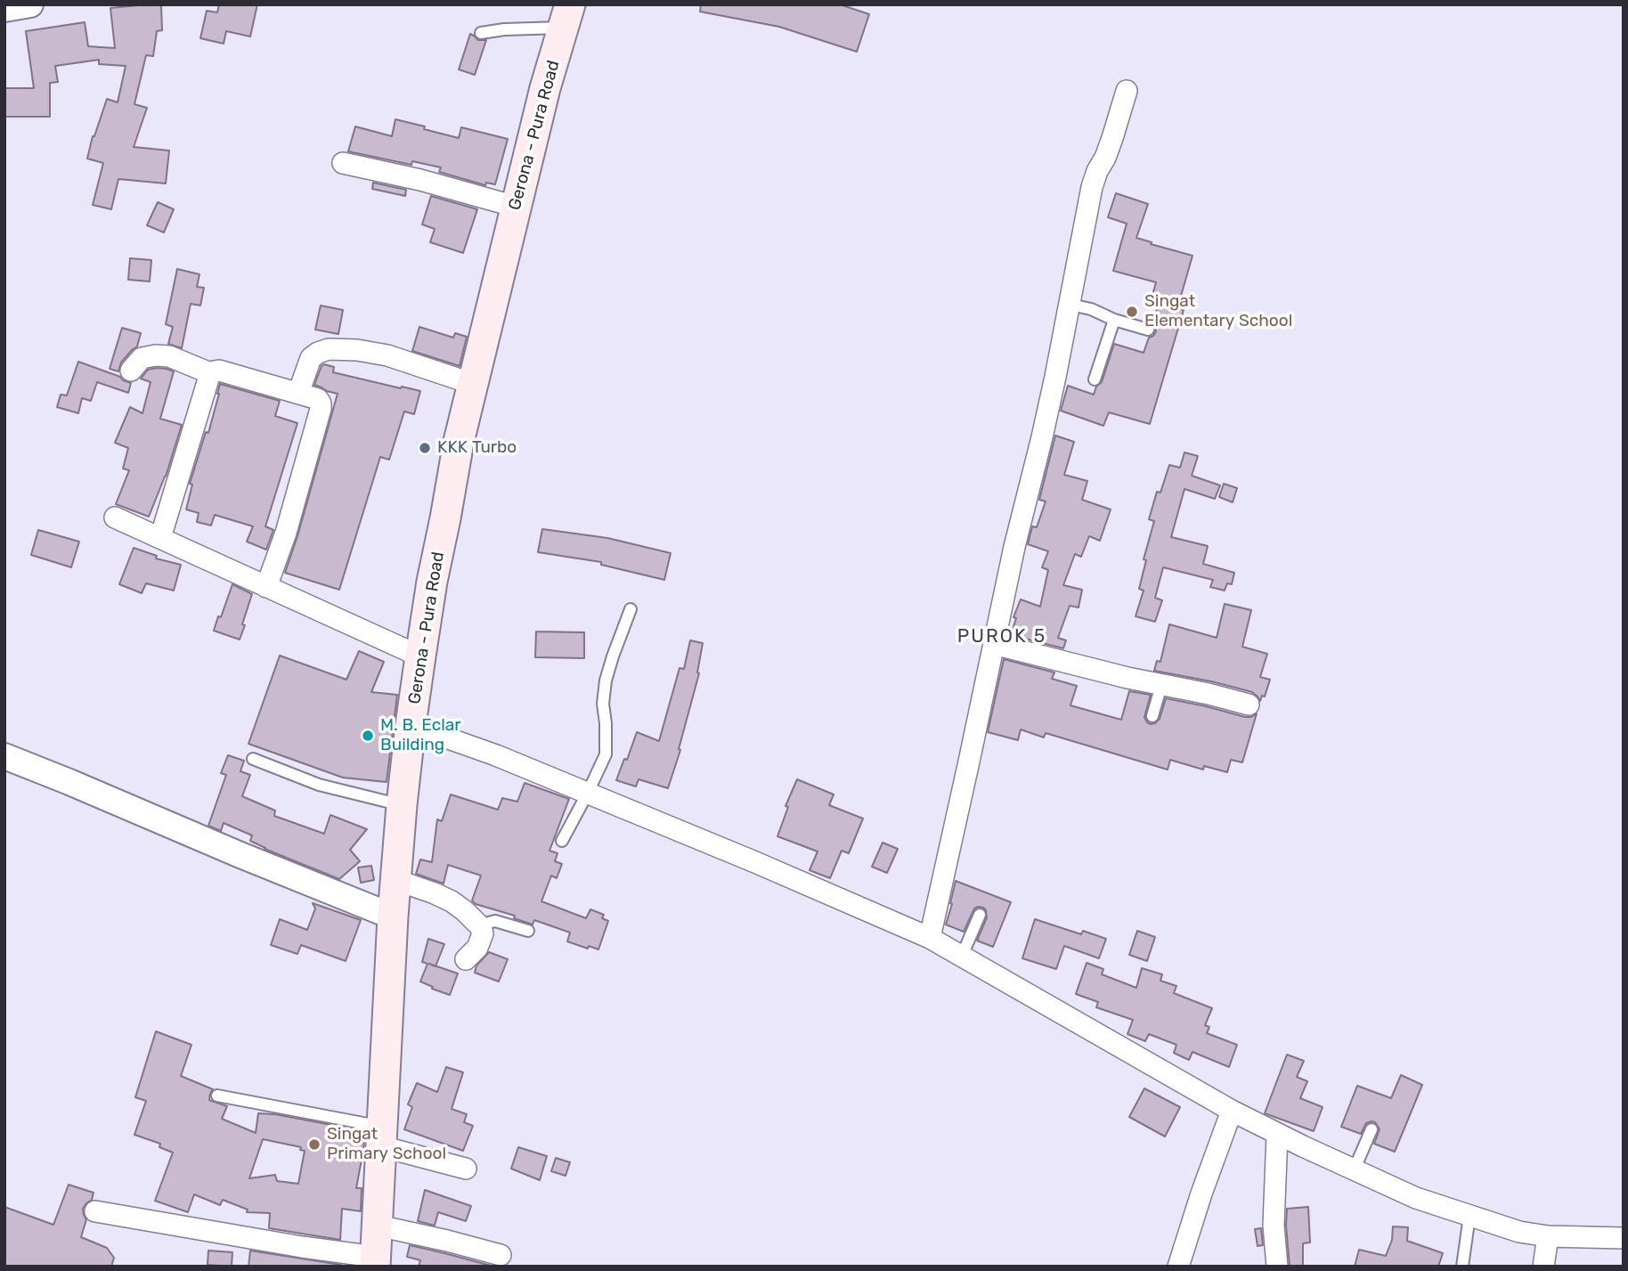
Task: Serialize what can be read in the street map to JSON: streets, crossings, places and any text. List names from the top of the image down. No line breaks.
{"streets":{"main road":["Gerona - Pura Road"]},"districts":["PUROK 5"],"places":["Singat Elementary School","KKK Turbo","M. B. Eclar Building","Singat Primary School"]}
